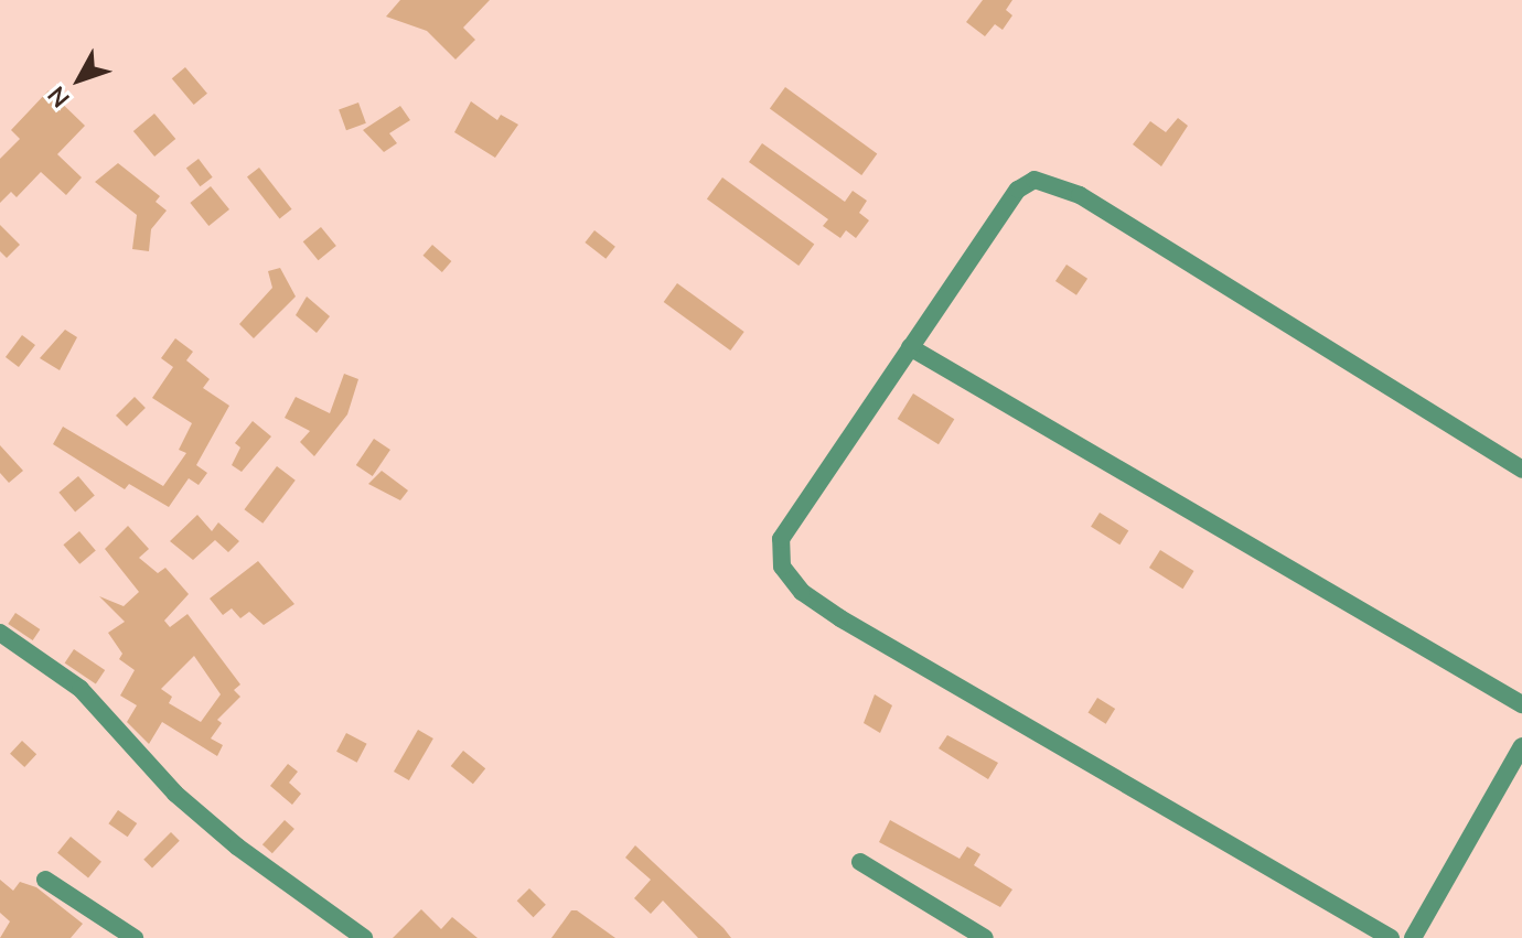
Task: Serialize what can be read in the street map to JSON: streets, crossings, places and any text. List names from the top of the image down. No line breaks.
{"north":"bottom left"}
